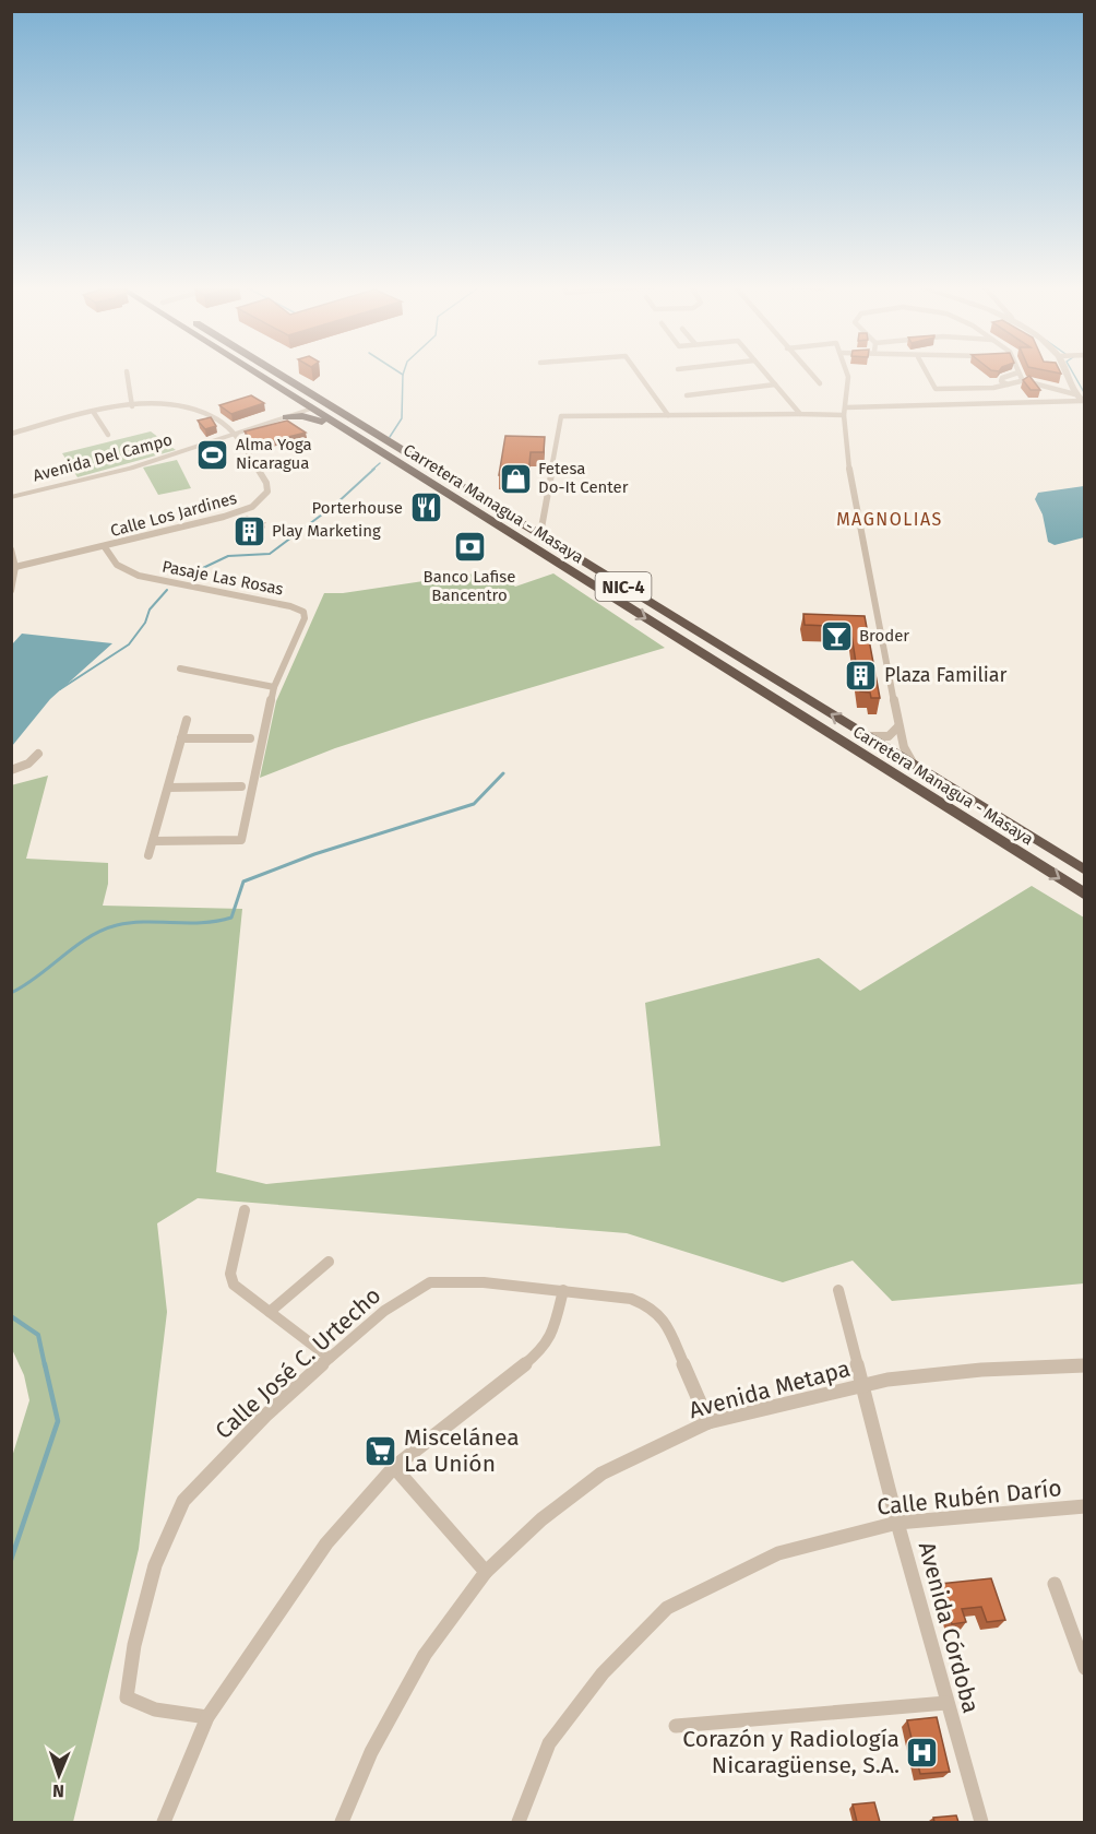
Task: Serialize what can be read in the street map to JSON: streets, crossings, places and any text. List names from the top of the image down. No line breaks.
{"streets":{"highway":["Carretera Managua - Masaya","NIC-4"],"street":["Avenida Del Campo","Calle Los Jardines","Pasaje Las Rosas","Calle José C. Urtecho","Avenida Metapa","Calle Rubén Darío","Avenida Córdoba"]},"crossings":[["Avenida Del Campo","Carretera Managua - Masaya"],["Avenida Del Campo","Calle Los Jardines"],["Calle Los Jardines","Pasaje Las Rosas"],["Calle José C. Urtecho","Avenida Metapa"],["Avenida Metapa","Avenida Córdoba"],["Calle Rubén Darío","Avenida Córdoba"]],"districts":["MAGNOLIAS"],"places":{"sports":["Alma Yoga Nicaragua"],"shop":["Fetesa Do-It Center"],"restaurant":["Porterhouse"],"building":["Play Marketing","Plaza Familiar"],"bank":["Banco Lafise Bancentro"],"bar":["Broder"],"supermarket":["Miscelánea La Unión"],"hospital":["Corazón y Radiología Nicaragüense, S.A."]},"north":"bottom"}
